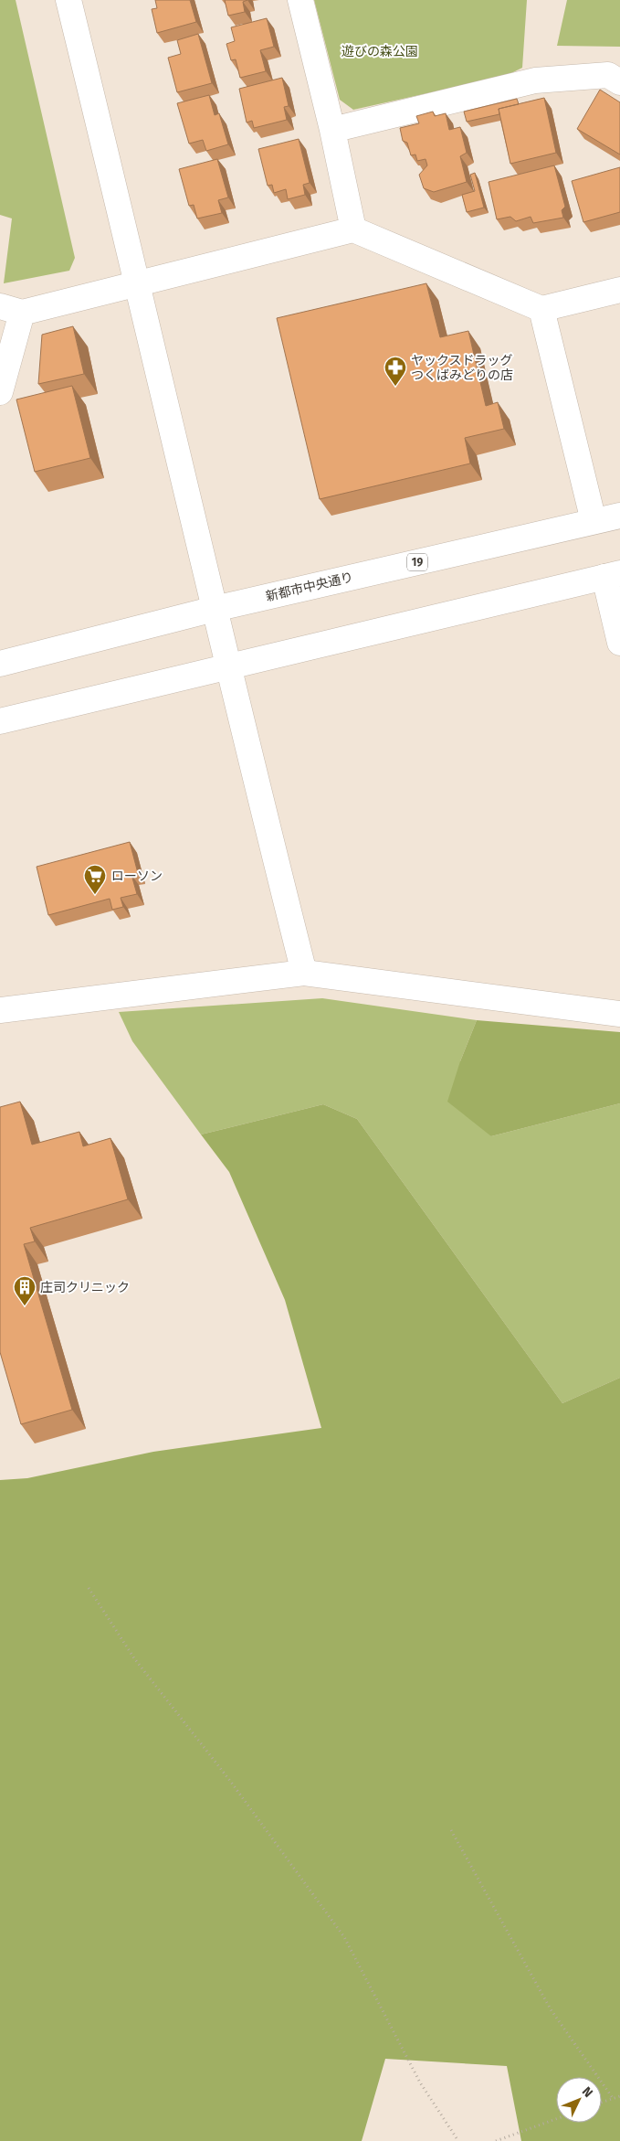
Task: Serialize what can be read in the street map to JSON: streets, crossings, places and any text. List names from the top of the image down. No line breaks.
{"streets":{"street":["19","新都市中央通り"]},"parks":["遊びの森公園"],"places":{"pharmacy":["ヤックスドラッグ つくばみどりの店"],"supermarket":["ローソン"],"building":["庄司クリニック"]},"north":"top right"}
